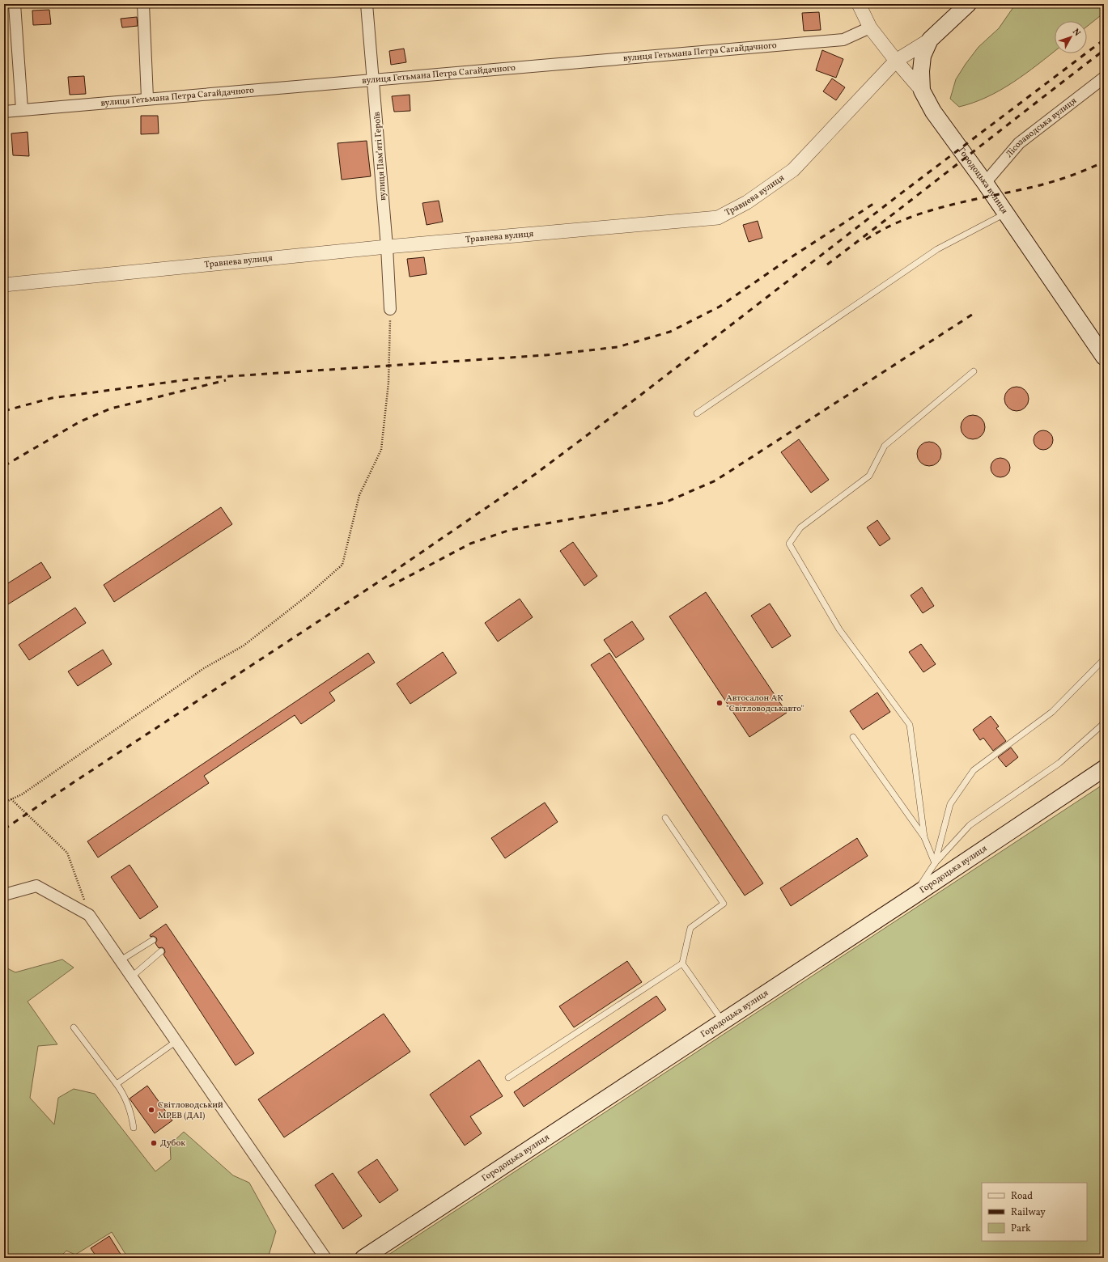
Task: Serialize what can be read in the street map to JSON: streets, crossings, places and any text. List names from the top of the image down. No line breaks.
{"streets":{"main road":["Городоцька вулиця"],"street":["вулиця Гетьмана Петра Сагайдачного","Лісозаводська вулиця","вулиця Памʼяті Героїв","Травнева вулиця"]},"crossings":[["вулиця Гетьмана Петра Сагайдачного","вулиця Памʼяті Героїв"],["Лісозаводська вулиця","Городоцька вулиця"],["вулиця Памʼяті Героїв","Травнева вулиця"],["Городоцька вулиця","Травнева вулиця"]],"places":["Автосалон АК \"Світловодськавто\"","Світловодський МРЕВ (ДАІ)","Дубок"],"legend":["Road","Railway","Park"],"north":"top right"}
